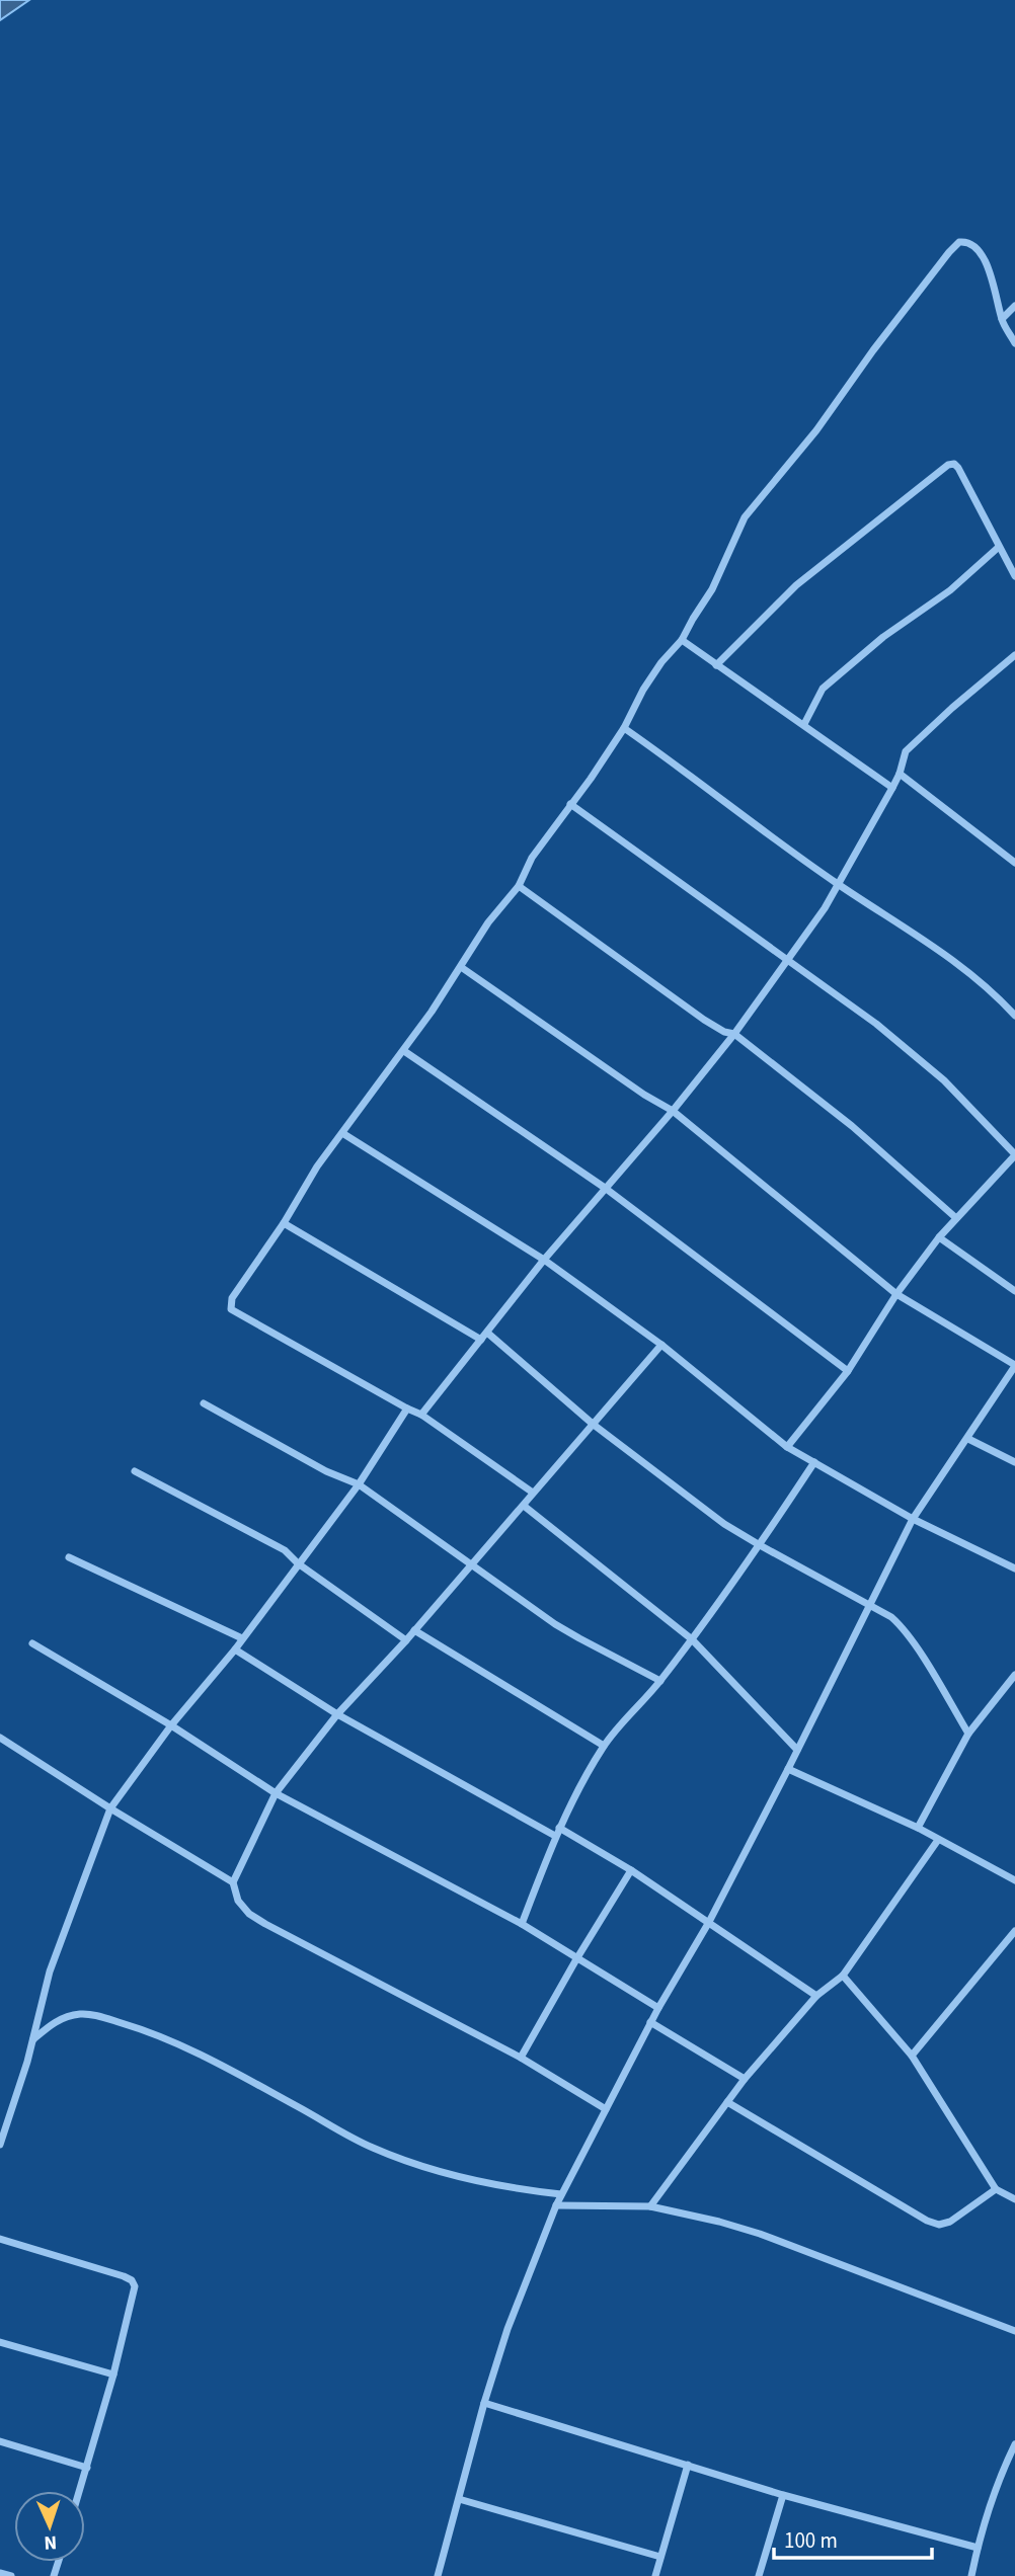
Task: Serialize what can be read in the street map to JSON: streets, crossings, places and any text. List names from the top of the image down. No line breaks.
{"scale_bar":"100 m","north":"bottom"}
